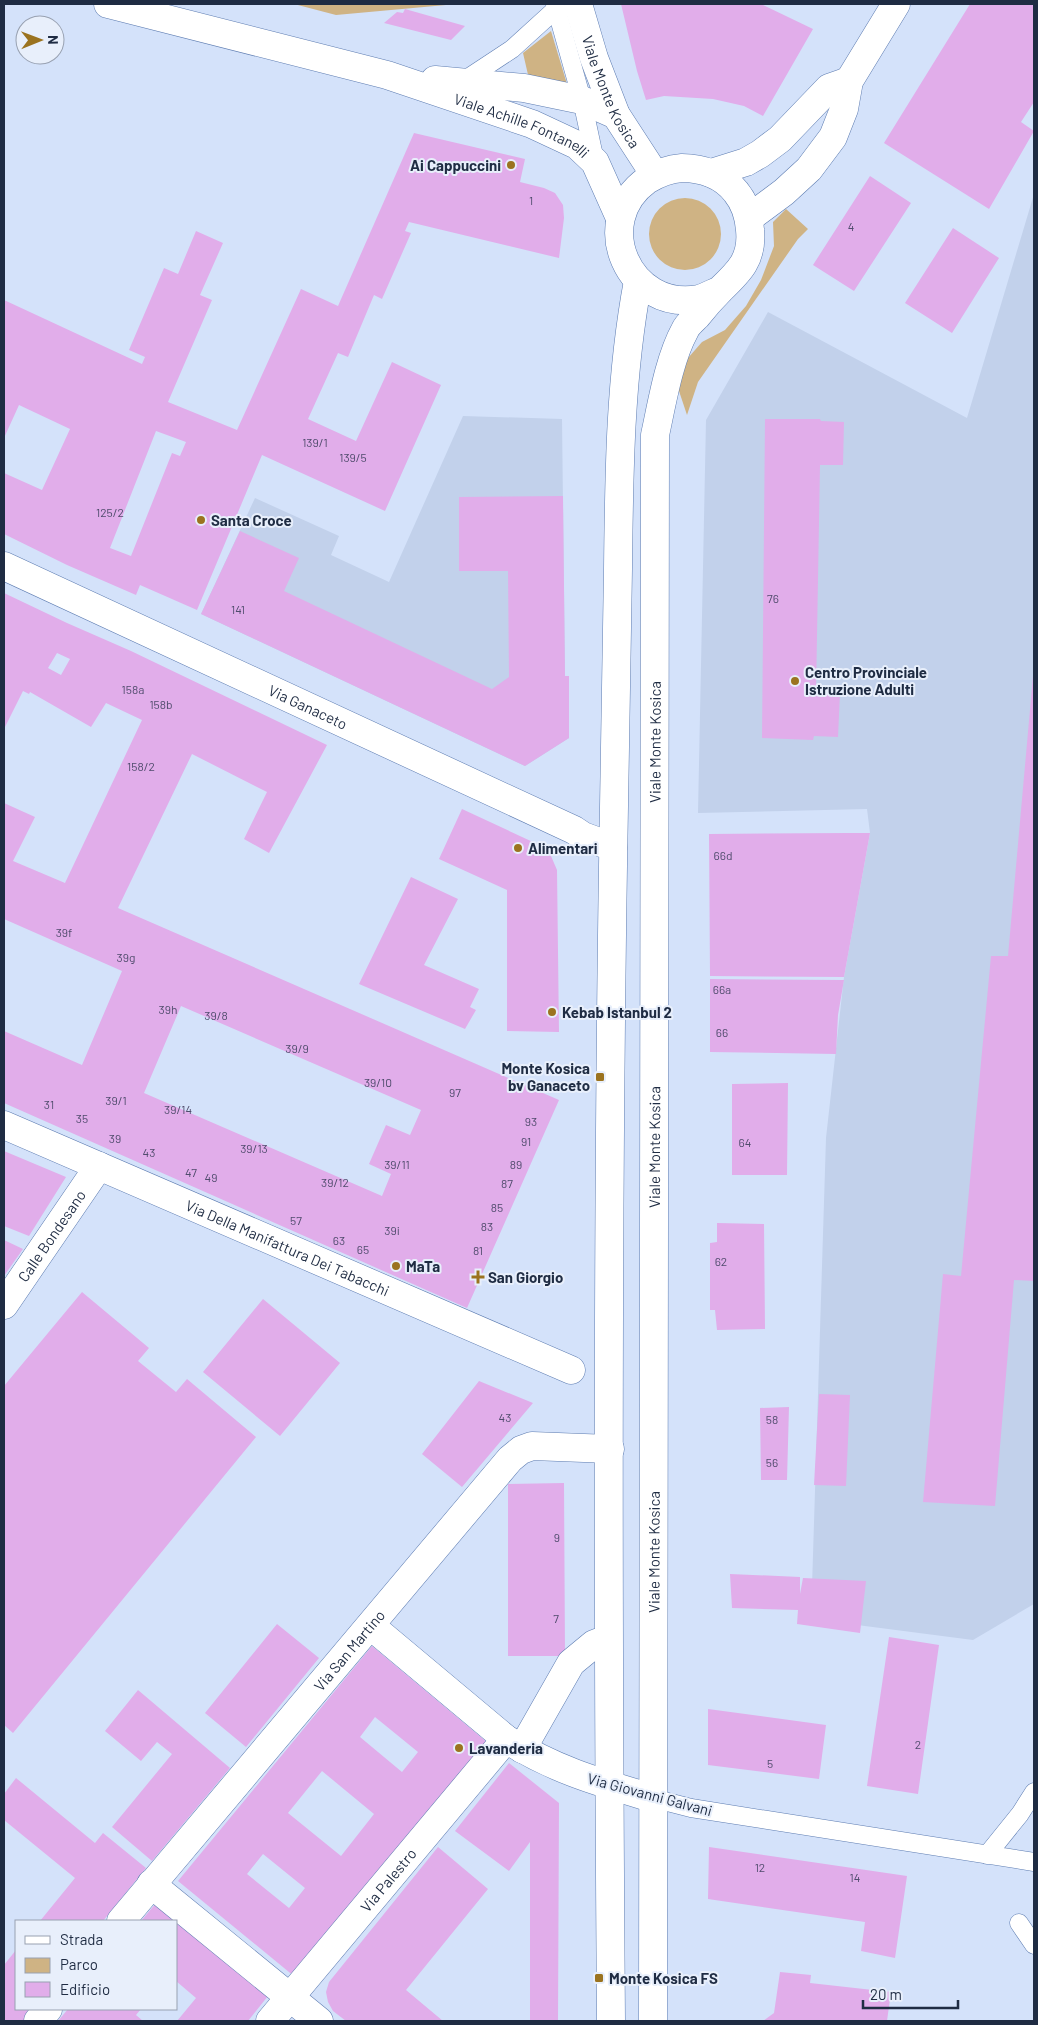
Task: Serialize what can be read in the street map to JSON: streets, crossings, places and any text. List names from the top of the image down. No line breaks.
{"streets":{"street":["Viale Monte Kosica","Viale Achille Fontanelli","Via Ganaceto","Calle Bondesano","Via Della Manifattura Dei Tabacchi","Via San Martino","Via Giovanni Galvani","Via Palestro"]},"crossings":[["Viale Monte Kosica","Viale Achille Fontanelli"],["Viale Monte Kosica","Via Giovanni Galvani"],["Calle Bondesano","Via Della Manifattura Dei Tabacchi"],["Via San Martino","Via Giovanni Galvani"],["Via Giovanni Galvani","Via Palestro"]],"places":{"other":["Ai Cappuccini","Santa Croce","Centro Provinciale Istruzione Adulti","Alimentari","Kebab Istanbul 2","MaTa","Lavanderia"],"transit":["Monte Kosica bv Ganaceto","Monte Kosica FS"],"health":["San Giorgio"]},"house_numbers":["1","4","139/1","139/5","125/2","76","141","158a","158b","158/2","66d","39f","39g","66a","39h","39/8","66","39/9","39/10","97","39/1","31","39/14","35","93","39","91","64","39/13","43","39/11","89","47","49","39/12","87","85","57","83","39i","63","65","81","62","43","58","56","9","7","2","5","12","14"],"legend":["Strada","Parco","Edificio"],"scale_bar":"20 m","north":"right"}
